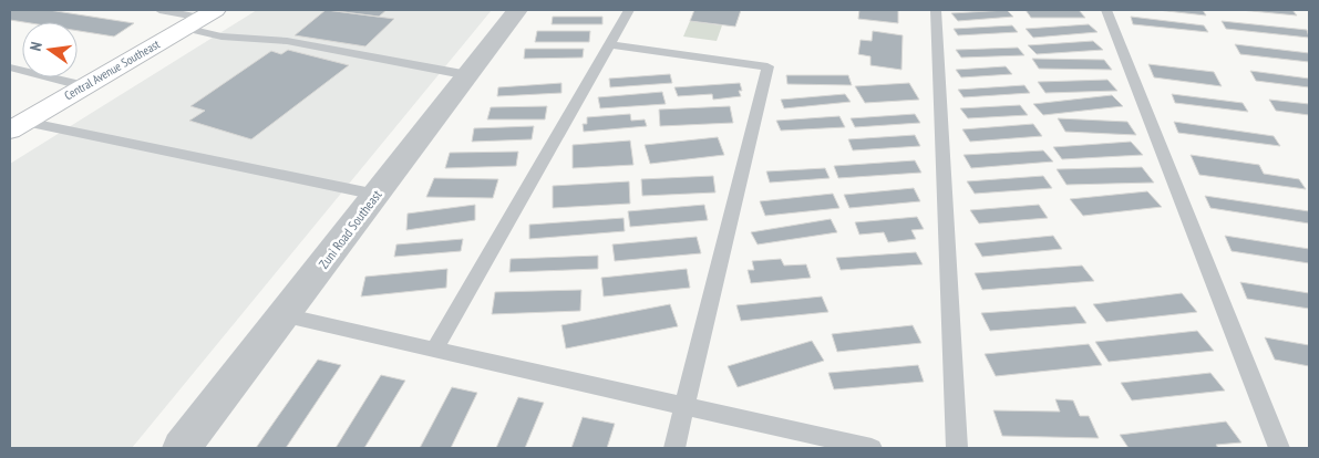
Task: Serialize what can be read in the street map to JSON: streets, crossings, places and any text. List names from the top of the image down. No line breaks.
{"streets":{"main road":["Central Avenue Southeast"],"street":["Zuni Road Southeast"]},"north":"left"}
